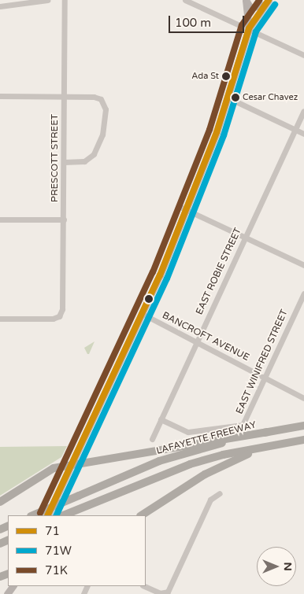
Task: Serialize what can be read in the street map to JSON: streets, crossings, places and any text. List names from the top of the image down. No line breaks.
{"streets":{"highway":["LAFAYETTE FREEWAY"],"street":["PRESCOTT STREET","EAST ROBIE STREET","BANCROFT AVENUE","EAST WINIFRED STREET"]},"crossings":[["EAST ROBIE STREET","BANCROFT AVENUE"],["EAST ROBIE STREET","EAST WINIFRED STREET"],["BANCROFT AVENUE","EAST WINIFRED STREET"]],"places":["Ada St","Cesar Chavez"],"lines":["transit line 71","transit line 71K","transit line 71W"],"legend":["71","71W","71K"],"scale_bar":"100 m","north":"right"}
